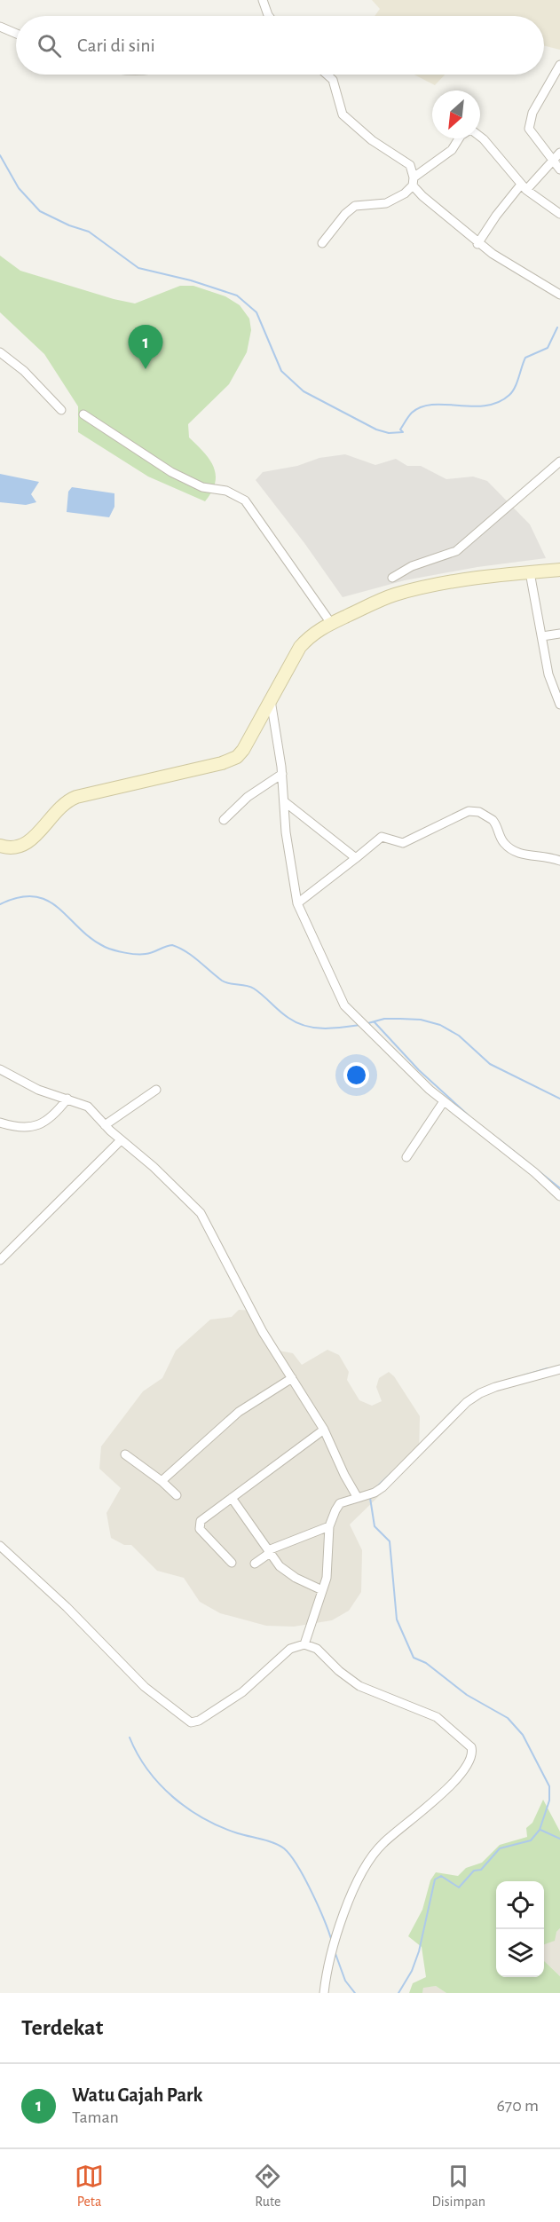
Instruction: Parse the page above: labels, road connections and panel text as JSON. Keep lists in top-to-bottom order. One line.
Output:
{"north":"bottom left","page":{"search":"Cari di sini","pins":"1","heading":"Terdekat","list":[{"mark":"1","name":"Watu Gajah Park","note":"Taman","value":"670 m"}],"nav":["Peta","Rute","Disimpan"]}}
